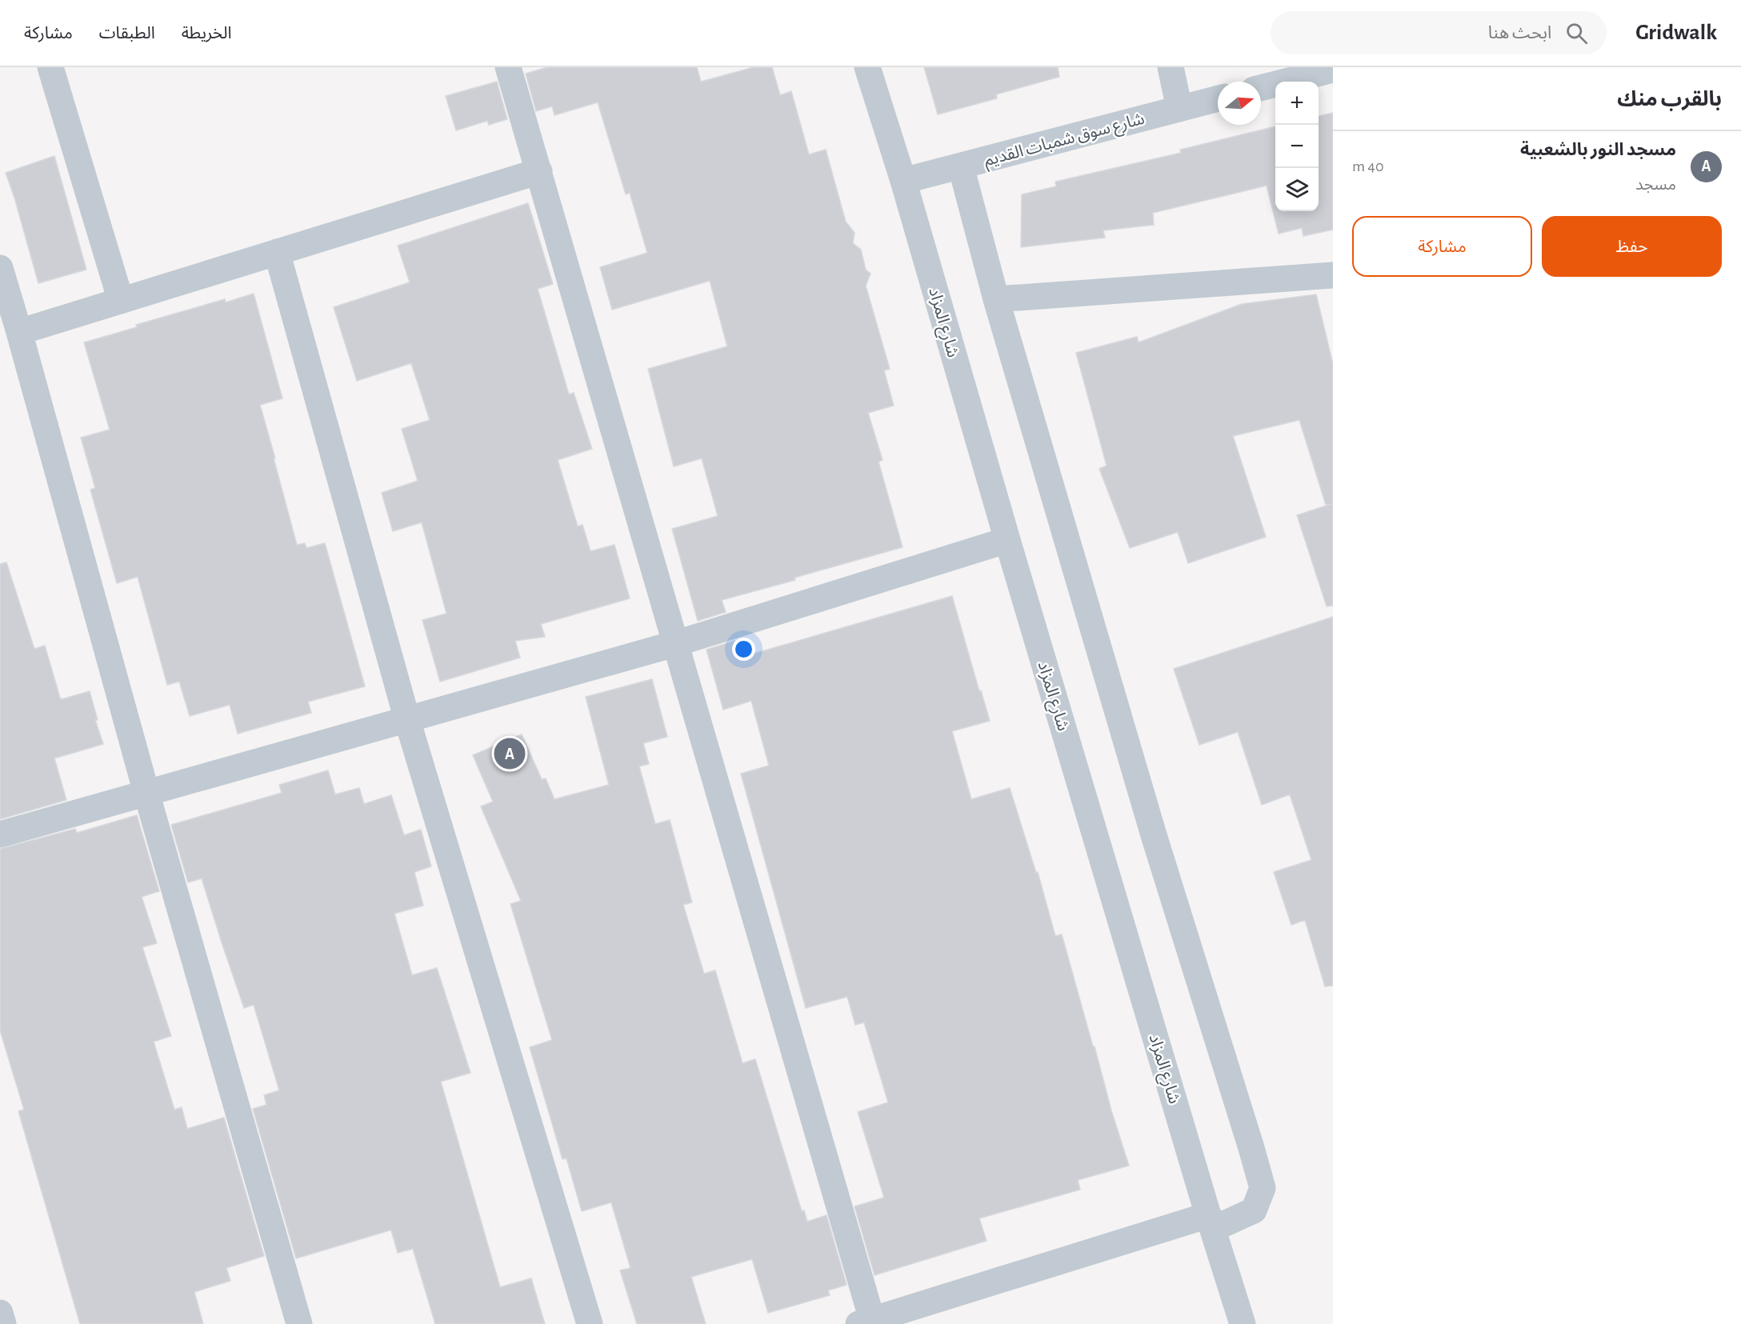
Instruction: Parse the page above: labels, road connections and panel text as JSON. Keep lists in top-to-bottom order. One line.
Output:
{"streets":{"street":["شارع سوق شمبات القديم","شارع المزاد"]},"crossings":[["شارع سوق شمبات القديم","شارع المزاد"]],"north":"right","page":{"header":"Gridwalk","search":"ابحث هنا","nav":["الخريطة","الطبقات","مشاركة"],"heading":"بالقرب منك","map_buttons":["+","−"],"list":[{"mark":"A","name":"مسجد النور بالشعبية","note":"مسجد","value":"40 m"}],"buttons":["حفظ","مشاركة"],"pins":"A"}}
